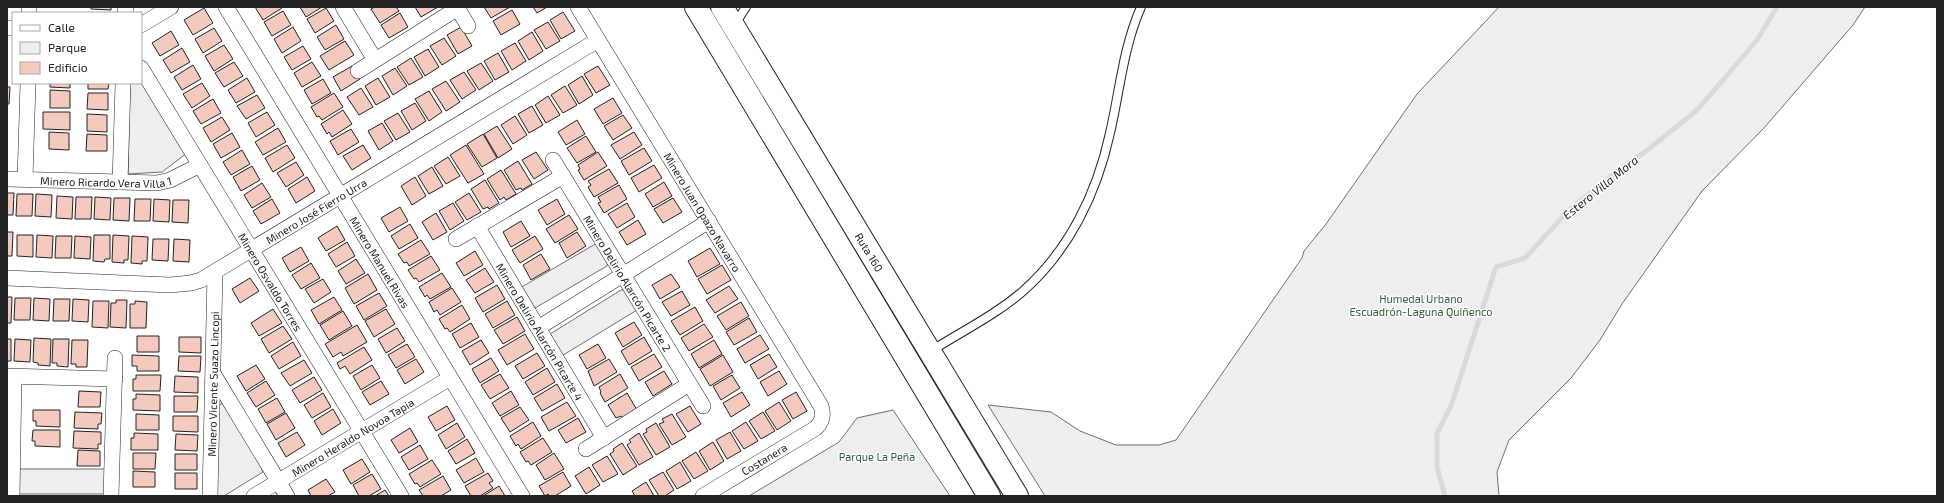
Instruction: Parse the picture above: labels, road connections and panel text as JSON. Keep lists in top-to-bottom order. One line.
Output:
{"streets":{"highway":["Ruta 160"],"street":["Minero Ricardo Vera Villa 1","Minero José Fierro Urra","Minero Juan Opazo Navarro","Minero Manuel Rivas","Minero Osvaldo Torres","Minero Delirio Alarcón Picarte 2","Minero Delirio Alarcón Picarte 4","Minero Vicente Suazo Lincopi","Minero Heraldo Novoa Tapia","Costanera"]},"crossings":[["Minero Ricardo Vera Villa 1","Minero Osvaldo Torres"],["Minero José Fierro Urra","Minero Juan Opazo Navarro"],["Minero José Fierro Urra","Minero Manuel Rivas"],["Minero José Fierro Urra","Minero Osvaldo Torres"],["Minero José Fierro Urra","Minero Vicente Suazo Lincopi"],["Minero Juan Opazo Navarro","Costanera"],["Minero Manuel Rivas","Minero Heraldo Novoa Tapia"],["Minero Osvaldo Torres","Minero Heraldo Novoa Tapia"]],"water":["Estero Villa Mora"],"parks":["Humedal Urbano Escuadrón-Laguna Quiñenco","Parque La Peña"],"legend":["Calle","Parque","Edificio"]}
